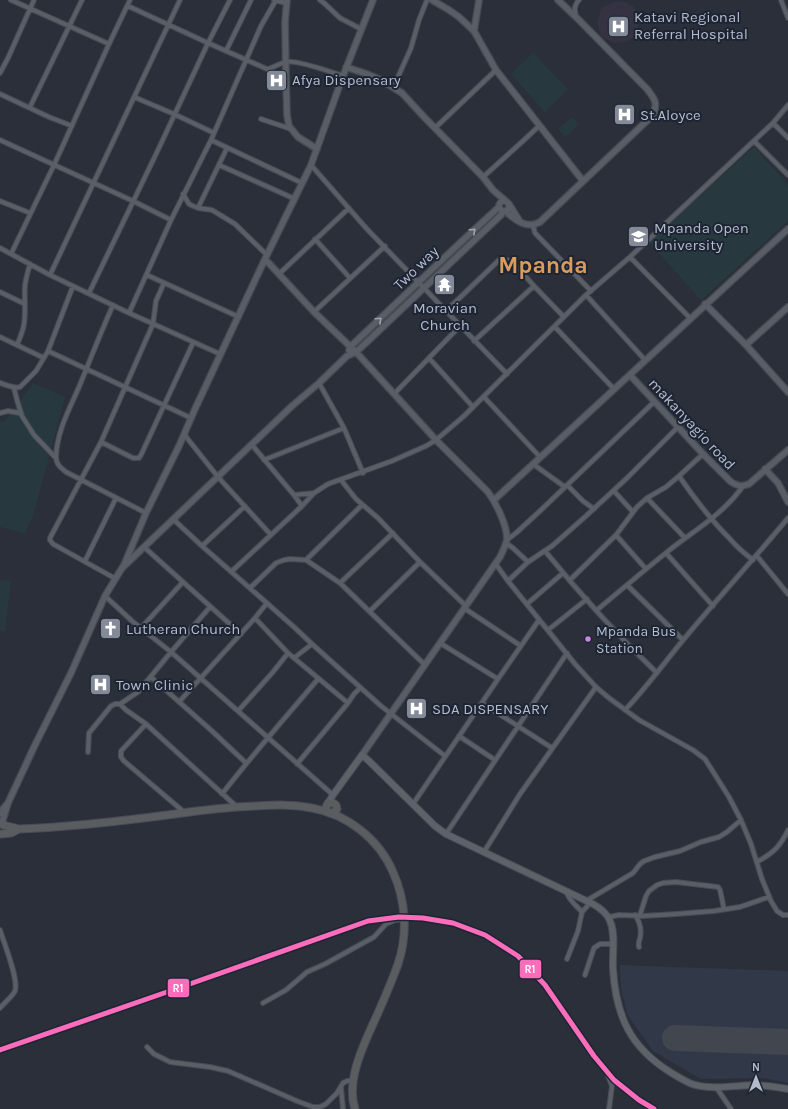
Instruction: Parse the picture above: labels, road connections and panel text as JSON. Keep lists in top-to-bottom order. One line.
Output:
{"streets":{"street":["Two way","makanyagio road"]},"districts":["Mpanda"],"places":{"hospital":["Katavi Regional Referral Hospital","Afya Dispensary","St.Aloyce","Town Clinic","SDA DISPENSARY"],"school or university":["Mpanda Open University"],"temple":["Moravian Church"],"church":["Lutheran Church"],"other":["Mpanda Bus Station"]},"lines":["transit line R1"],"north":"top"}
